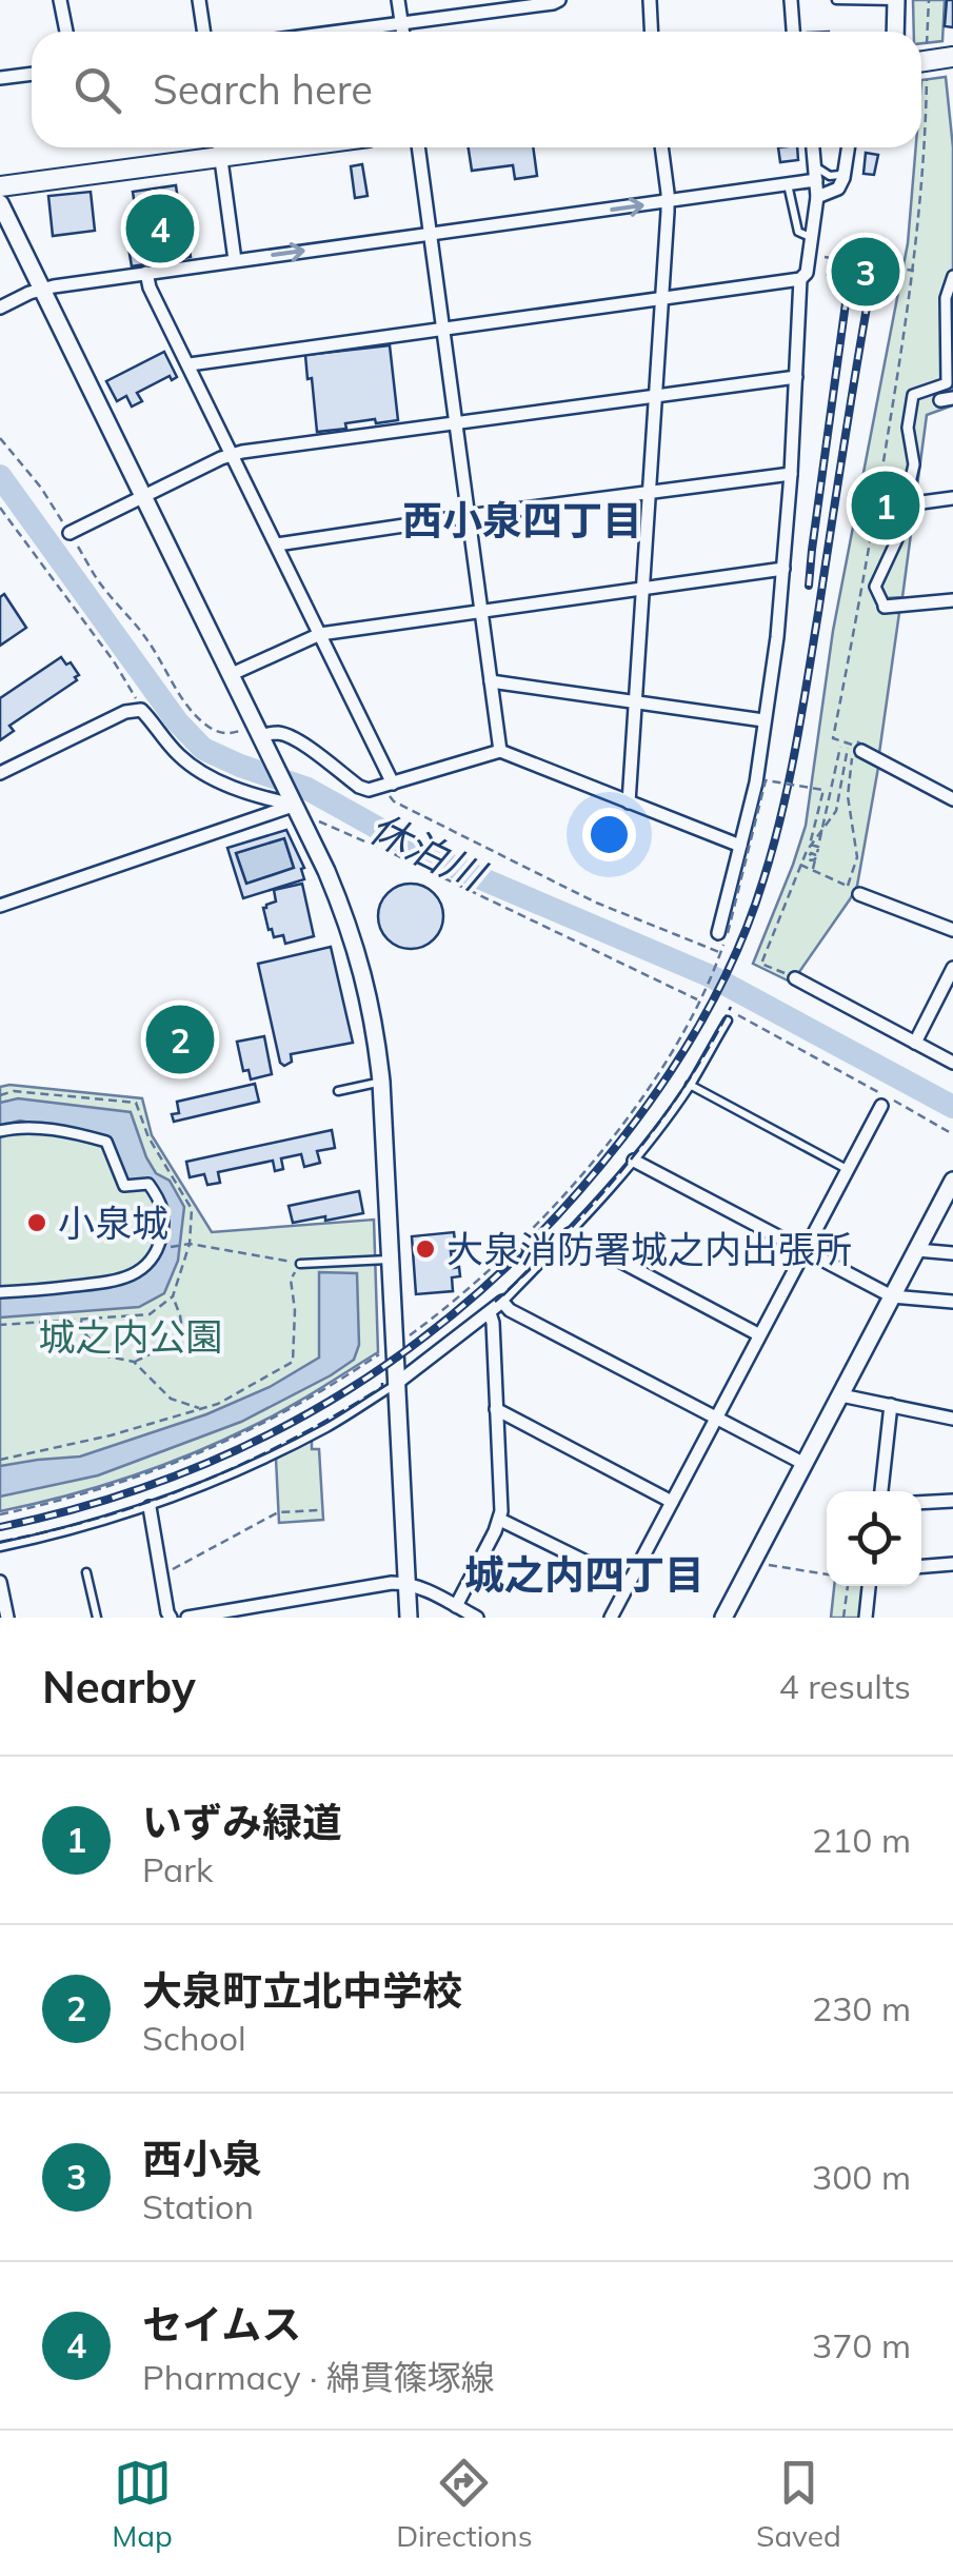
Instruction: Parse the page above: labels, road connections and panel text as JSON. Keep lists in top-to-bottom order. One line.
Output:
{"districts":["西小泉四丁目","城之内四丁目"],"water":["休泊川"],"parks":["城之内公園"],"places":["小泉城","大泉消防署城之内出張所"],"page":{"search":"Search here","pins":["4","3","1","2"],"heading":["Nearby","4 results"],"list":[{"mark":"1","name":"いずみ緑道","note":"Park","value":"210 m"},{"mark":"2","name":"大泉町立北中学校","note":"School","value":"230 m"},{"mark":"3","name":"西小泉","note":"Station","value":"300 m"},{"mark":"4","name":"セイムス","note":"Pharmacy · 綿貫篠塚線","value":"370 m"}],"nav":["Map","Directions","Saved"]}}
